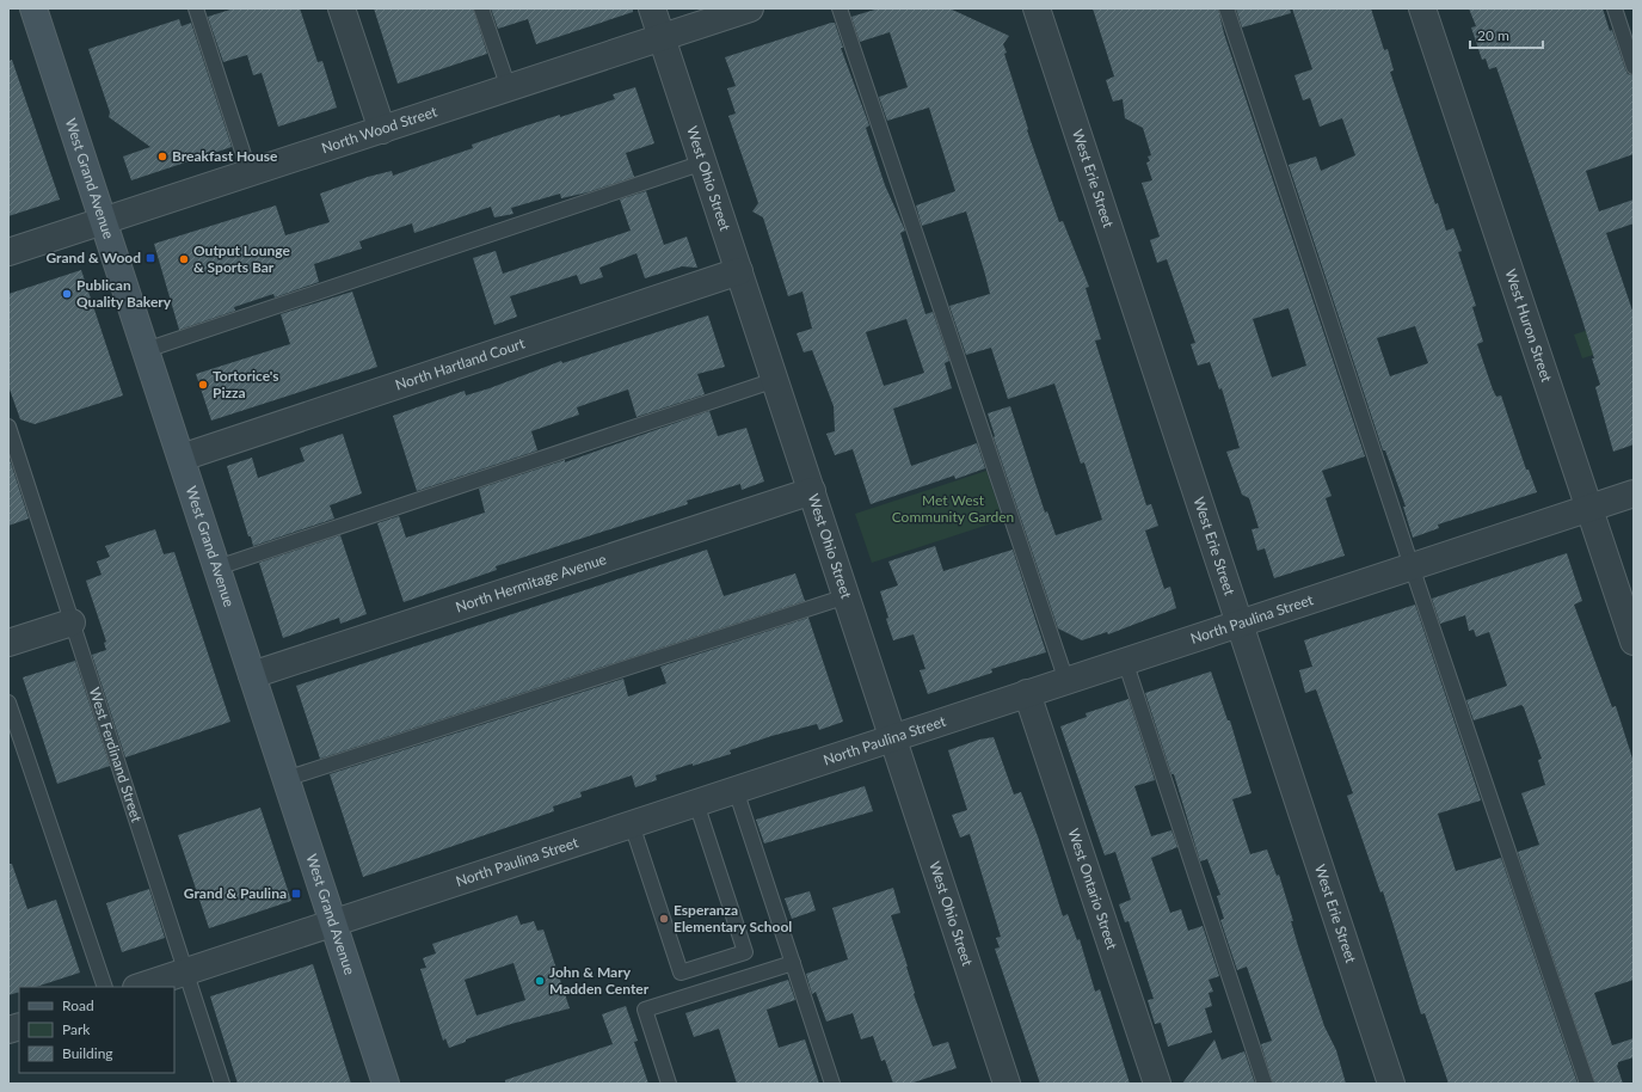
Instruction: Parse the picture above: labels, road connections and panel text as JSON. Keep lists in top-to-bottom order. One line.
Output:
{"streets":{"main road":["West Grand Avenue"],"street":["North Wood Street","West Ohio Street","West Erie Street","West Huron Street","North Hartland Court","North Hermitage Avenue","North Paulina Street","West Ontario Street"],"lane":["West Ferdinand Street"]},"crossings":[["North Wood Street","West Grand Avenue"],["North Wood Street","West Ohio Street"],["West Grand Avenue","North Hartland Court"],["West Grand Avenue","North Hermitage Avenue"],["West Grand Avenue","North Paulina Street"],["West Ohio Street","North Hartland Court"],["West Ohio Street","North Hermitage Avenue"],["West Ohio Street","North Paulina Street"],["West Erie Street","North Paulina Street"],["West Huron Street","North Paulina Street"],["North Paulina Street","West Ferdinand Street"],["North Paulina Street","West Ontario Street"]],"parks":["Met West Community Garden"],"places":{"other":["Breakfast House","Output Lounge & Sports Bar","Publican Quality Bakery","Tortorice's Pizza","Esperanza Elementary School","John & Mary Madden Center"],"transit":["Grand & Wood","Grand & Paulina"]},"legend":["Road","Park","Building"],"scale_bar":"20 m"}
